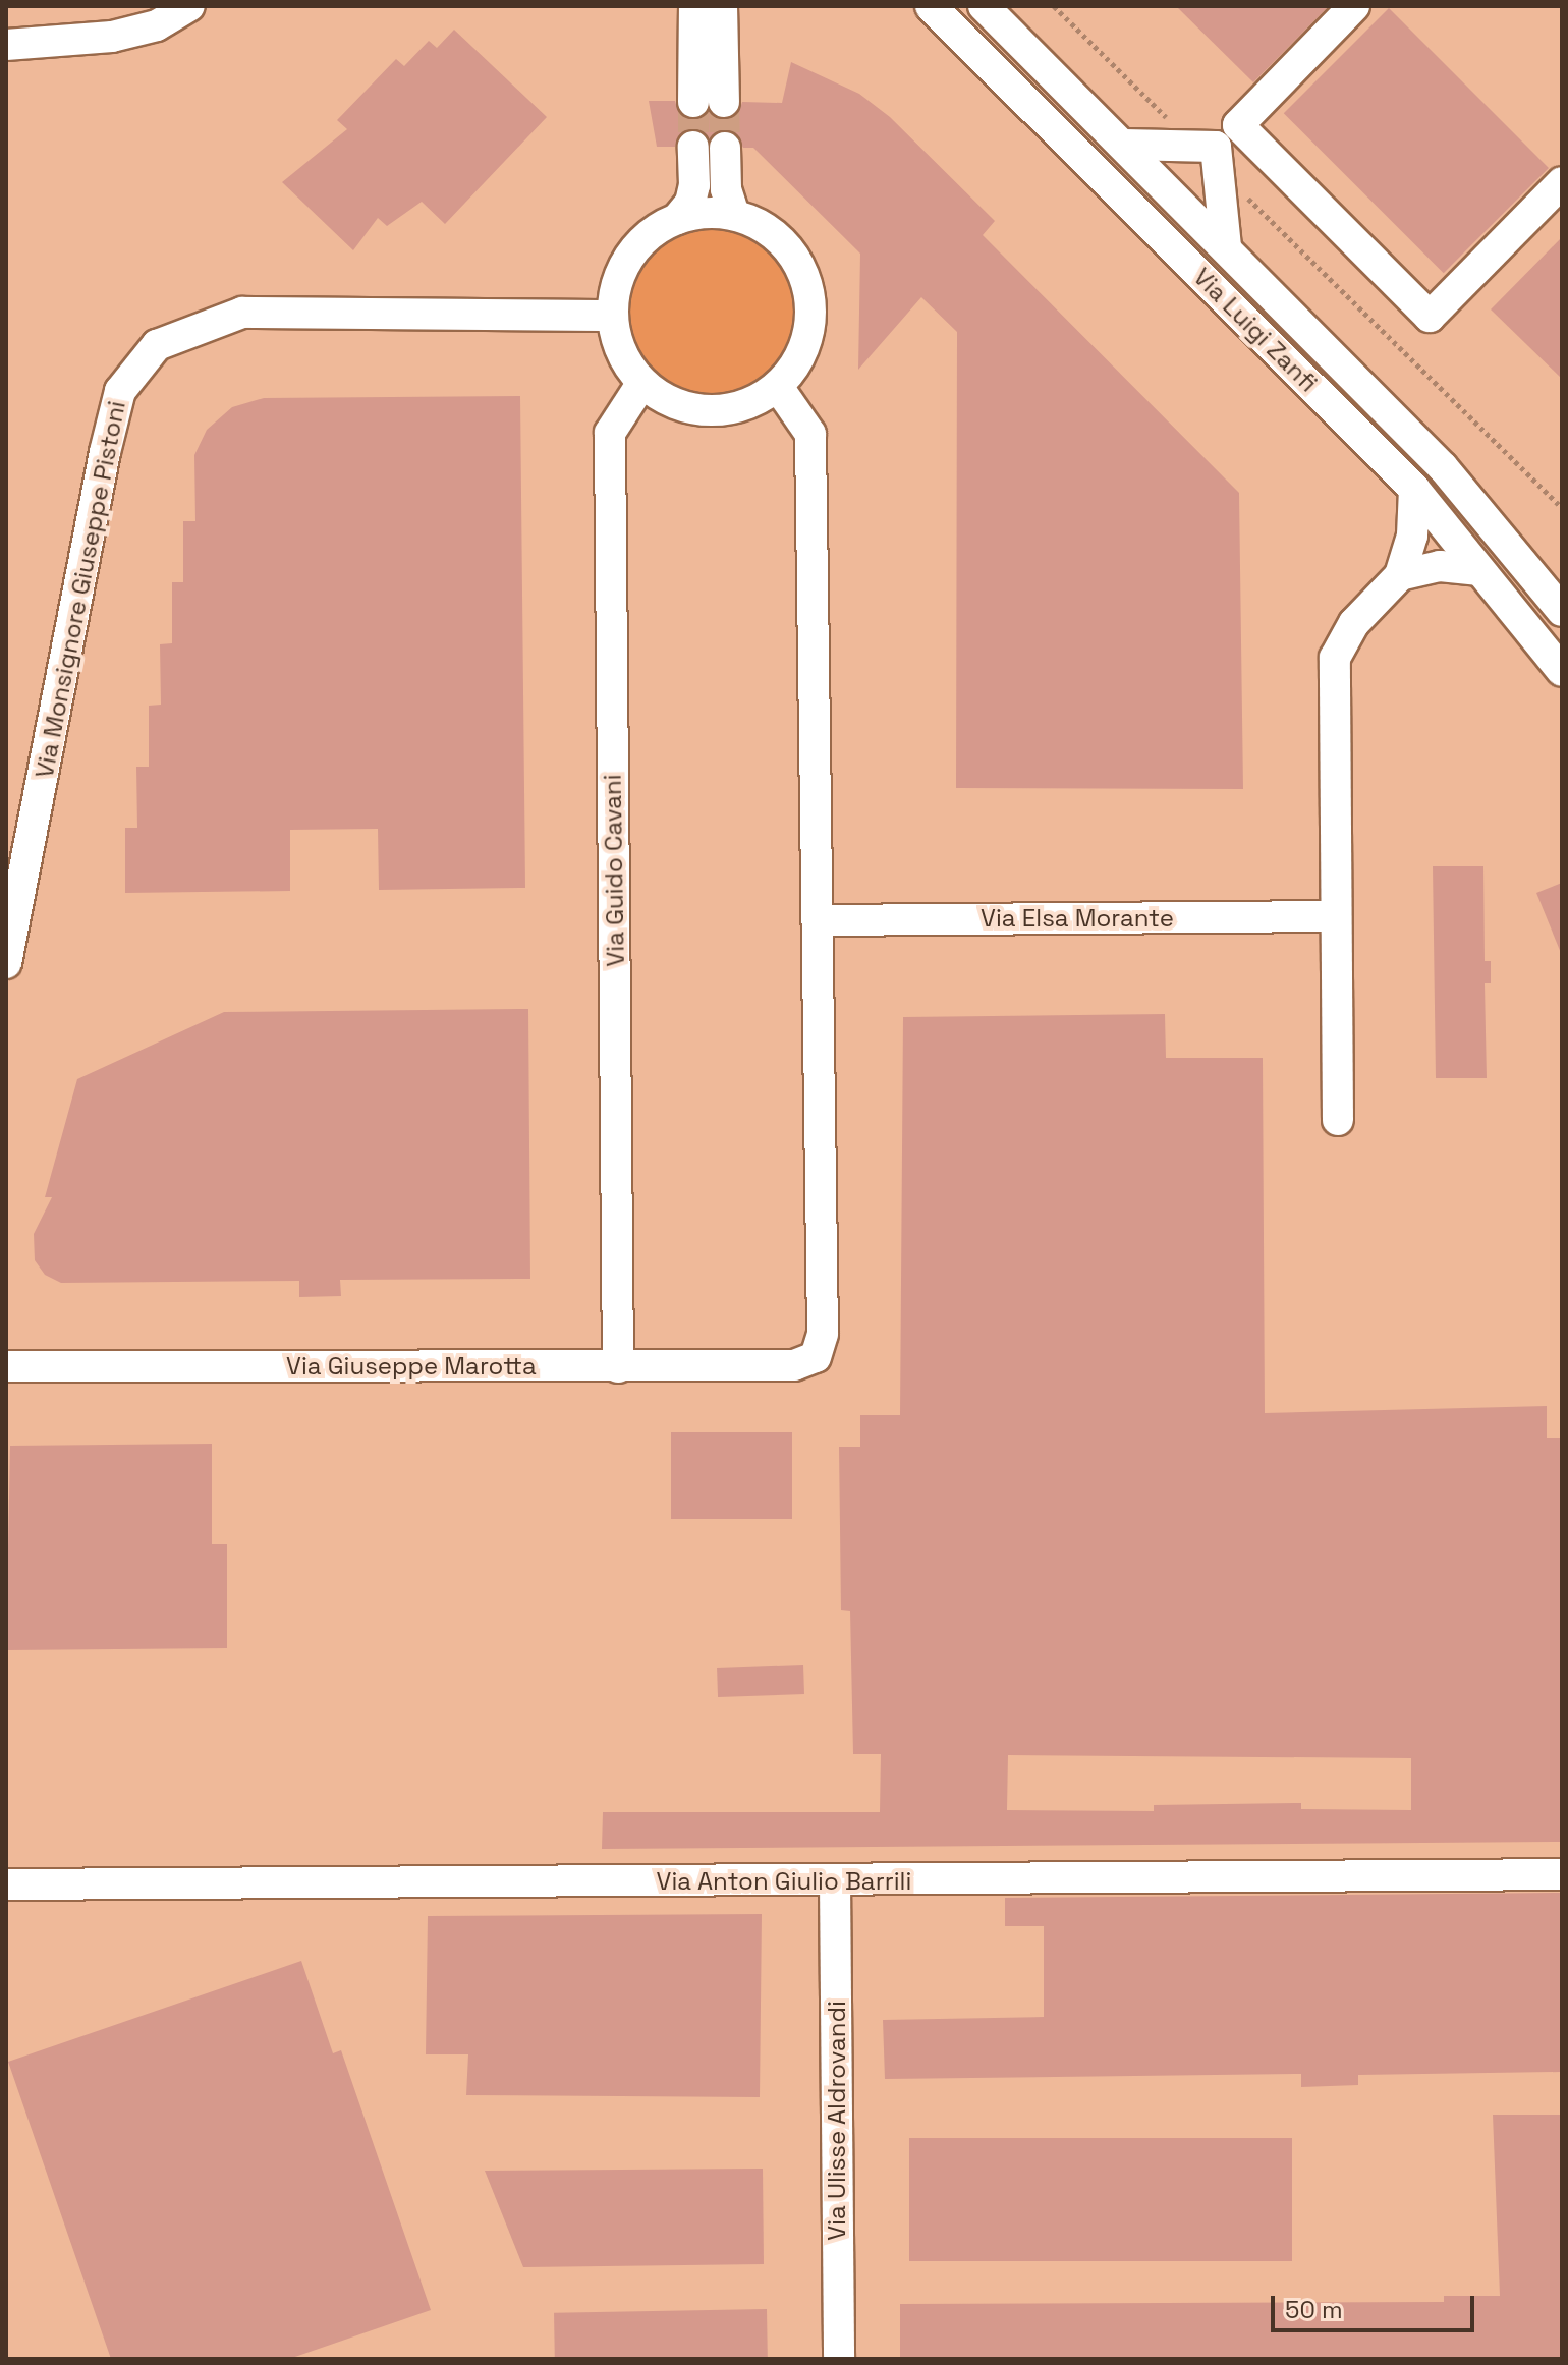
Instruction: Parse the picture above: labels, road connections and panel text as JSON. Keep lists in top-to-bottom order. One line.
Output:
{"streets":{"street":["Via Luigi Zanfi","Via Monsignore Giuseppe Pistoni","Via Guido Cavani","Via Elsa Morante","Via Giuseppe Marotta","Via Anton Giulio Barrili","Via Ulisse Aldrovandi"]},"crossings":[["Via Monsignore Giuseppe Pistoni","Via Guido Cavani"],["Via Guido Cavani","Via Giuseppe Marotta"],["Via Elsa Morante","Via Giuseppe Marotta"],["Via Anton Giulio Barrili","Via Ulisse Aldrovandi"]],"scale_bar":"50 m"}
